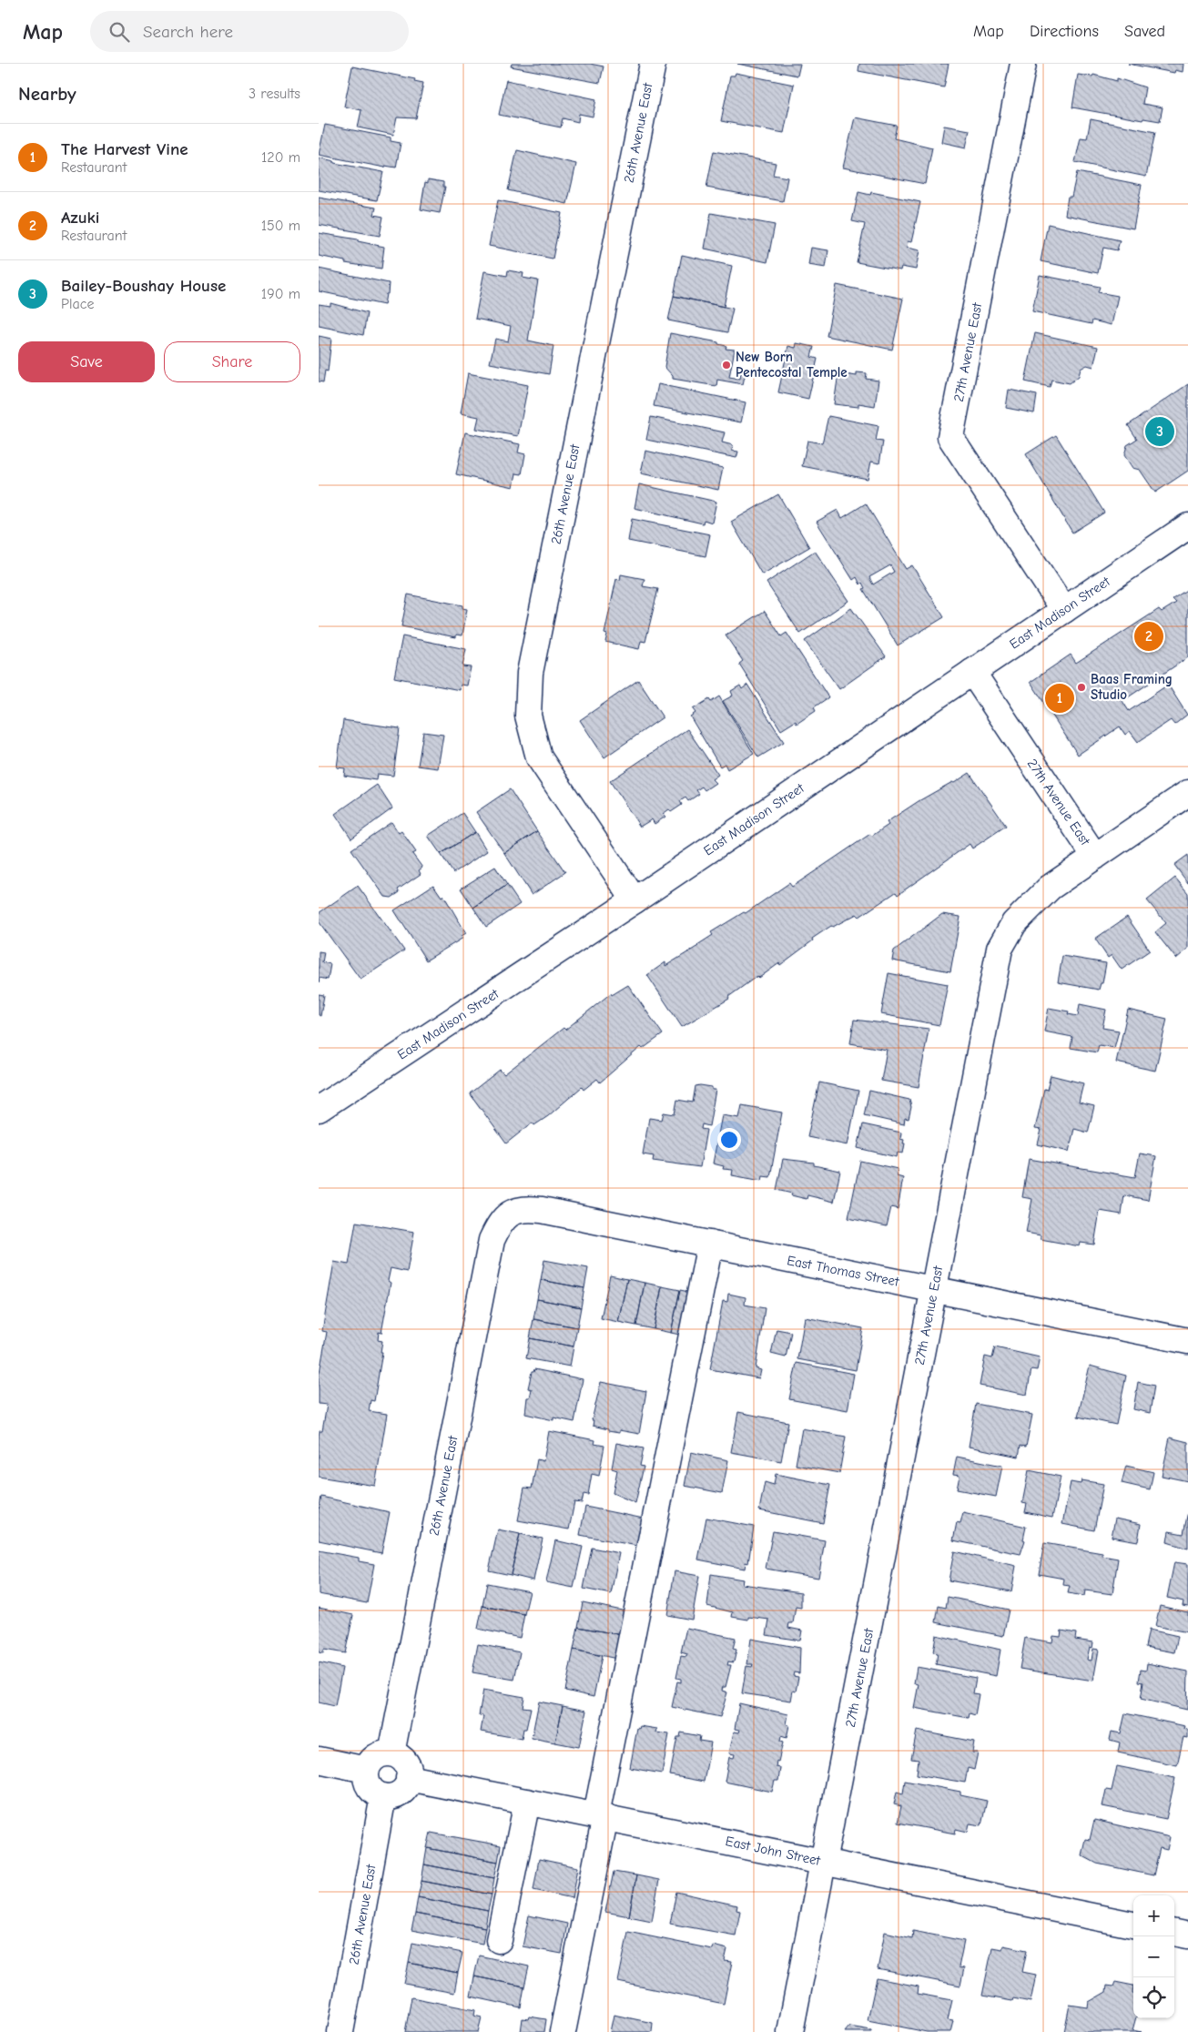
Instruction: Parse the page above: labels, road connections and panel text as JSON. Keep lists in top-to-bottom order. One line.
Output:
{"streets":{"street":["26th Avenue East","27th Avenue East","East Madison Street","East Thomas Street","East John Street"]},"crossings":[["26th Avenue East","East Madison Street"],["26th Avenue East","East Thomas Street"],["26th Avenue East","East John Street"],["27th Avenue East","East Madison Street"],["27th Avenue East","East Thomas Street"],["27th Avenue East","East John Street"]],"places":["New Born Pentecostal Temple","Baas Framing Studio"],"page":{"header":"Map","search":"Search here","nav":["Map","Directions","Saved"],"heading":["Nearby","3 results"],"list":[{"mark":"1","name":"The Harvest Vine","note":"Restaurant","value":"120 m"},{"mark":"2","name":"Azuki","note":"Restaurant","value":"150 m"},{"mark":"3","name":"Bailey-Boushay House","note":"Place","value":"190 m"}],"buttons":["Save","Share"],"pins":["3","2","1"],"map_buttons":["+","−"]}}
